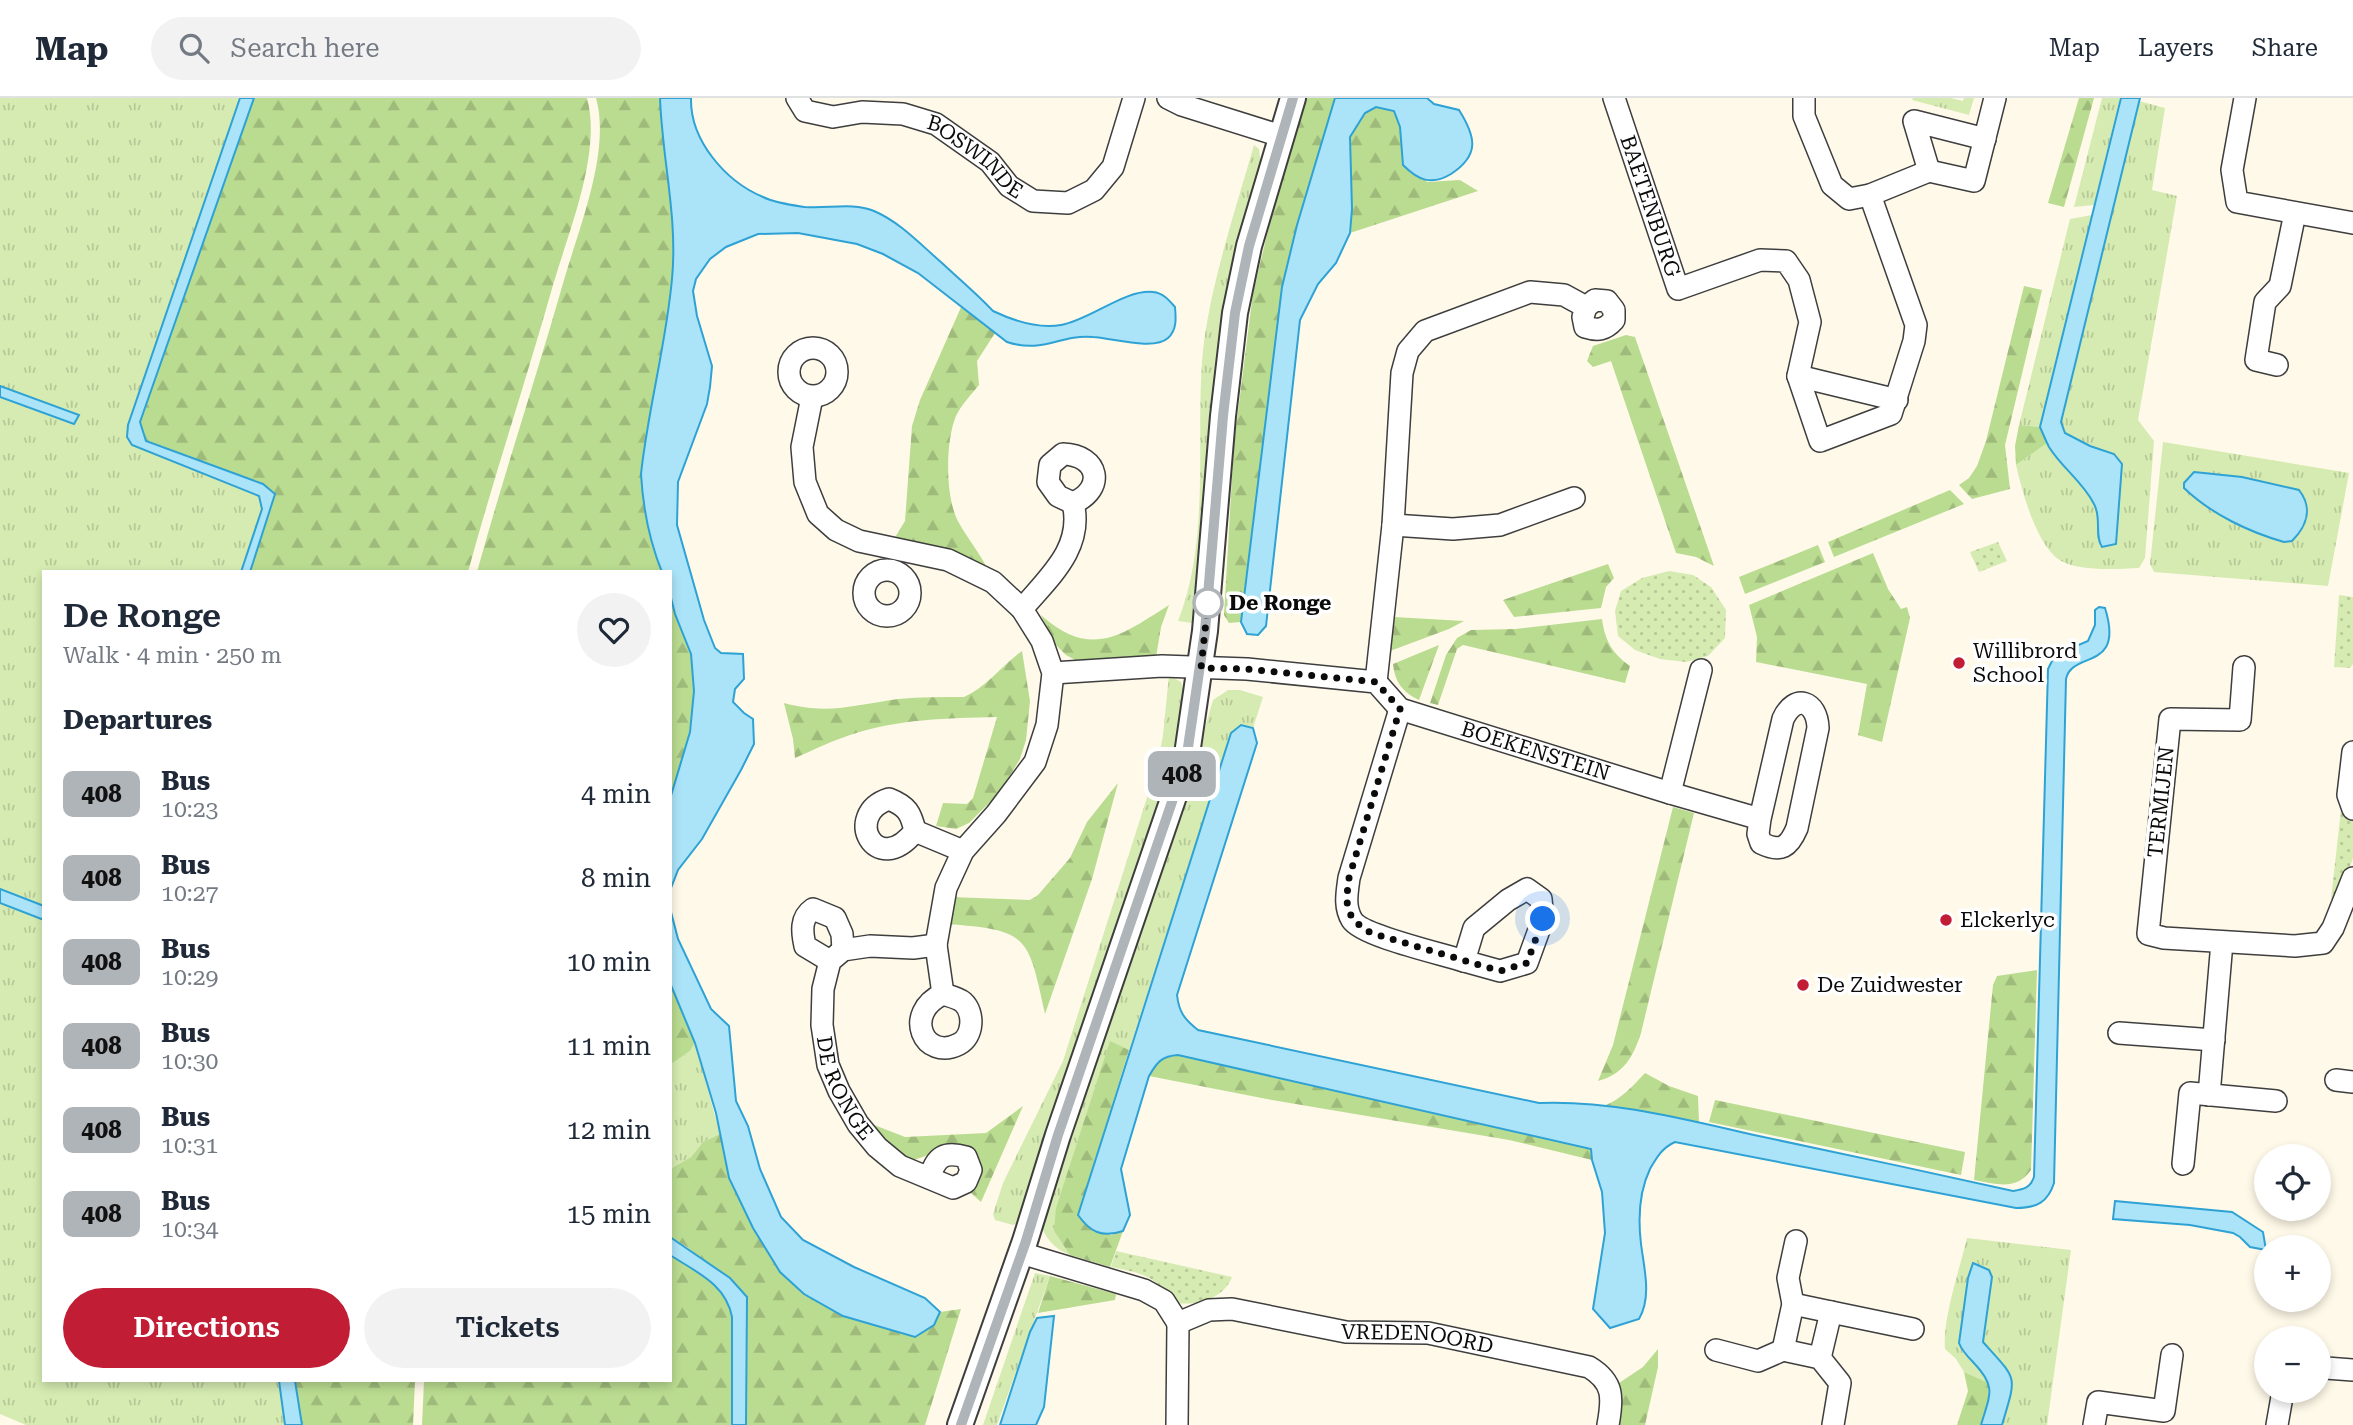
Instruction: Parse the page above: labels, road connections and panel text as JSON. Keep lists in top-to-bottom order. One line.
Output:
{"streets":{"street":["BOSWINDE","BAETENBURG","BOEKENSTEIN","TERMIJEN","DE RONGE","VREDENOORD"]},"places":["De Ronge","Willibrord School","Elckerlyc","De Zuidwester"],"lines":["bus line 408"],"page":{"header":"Map","search":"Search here","nav":["Map","Layers","Share"],"on_map":"408","heading":[["De Ronge","Walk · 4 min · 250 m"],"Departures"],"list":[{"mark":"408","name":"Bus","note":"10:23","value":"4 min"},{"mark":"408","name":"Bus","note":"10:27","value":"8 min"},{"mark":"408","name":"Bus","note":"10:29","value":"10 min"},{"mark":"408","name":"Bus","note":"10:30","value":"11 min"},{"mark":"408","name":"Bus","note":"10:31","value":"12 min"},{"mark":"408","name":"Bus","note":"10:34","value":"15 min"}],"map_buttons":["+","−"],"buttons":["Directions","Tickets"]}}
